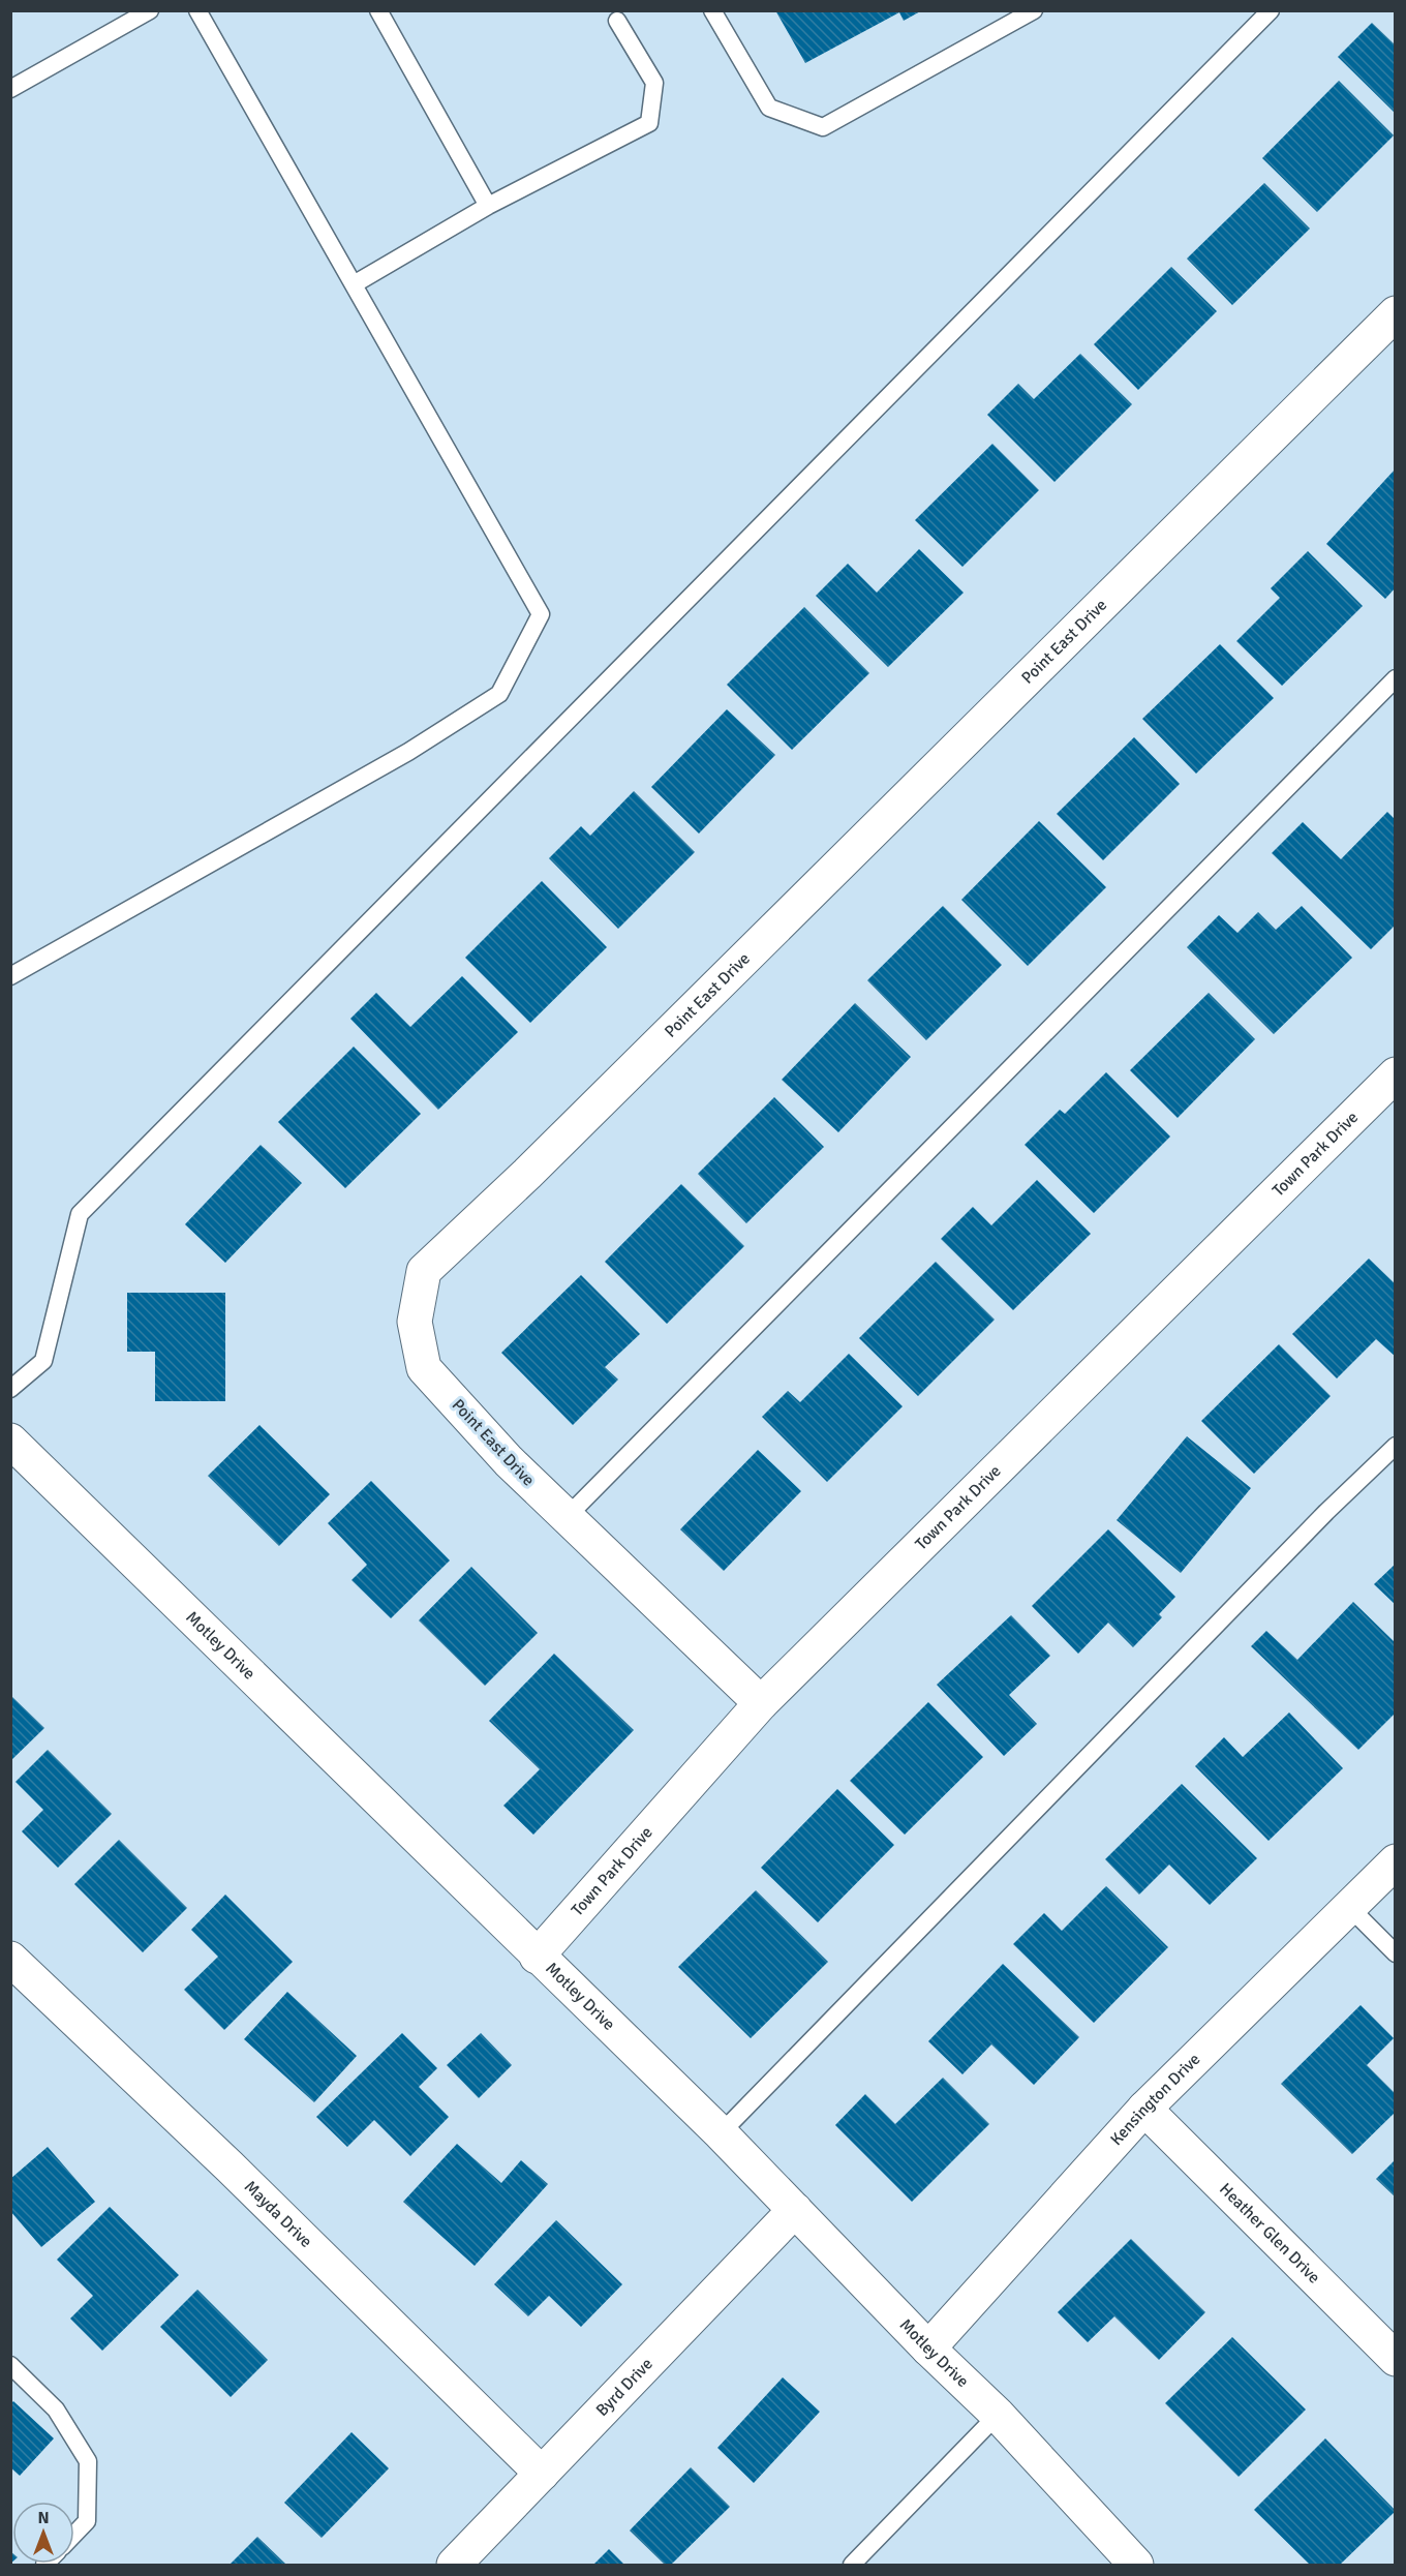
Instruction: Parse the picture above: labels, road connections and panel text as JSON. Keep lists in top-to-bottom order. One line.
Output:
{"streets":{"street":["Point East Drive","Town Park Drive","Motley Drive","Kensington Drive","Mayda Drive","Heather Glen Drive","Byrd Drive"]},"crossings":[["Point East Drive","Town Park Drive"],["Town Park Drive","Motley Drive"],["Motley Drive","Kensington Drive"],["Motley Drive","Byrd Drive"],["Kensington Drive","Heather Glen Drive"],["Mayda Drive","Byrd Drive"]],"north":"top"}
